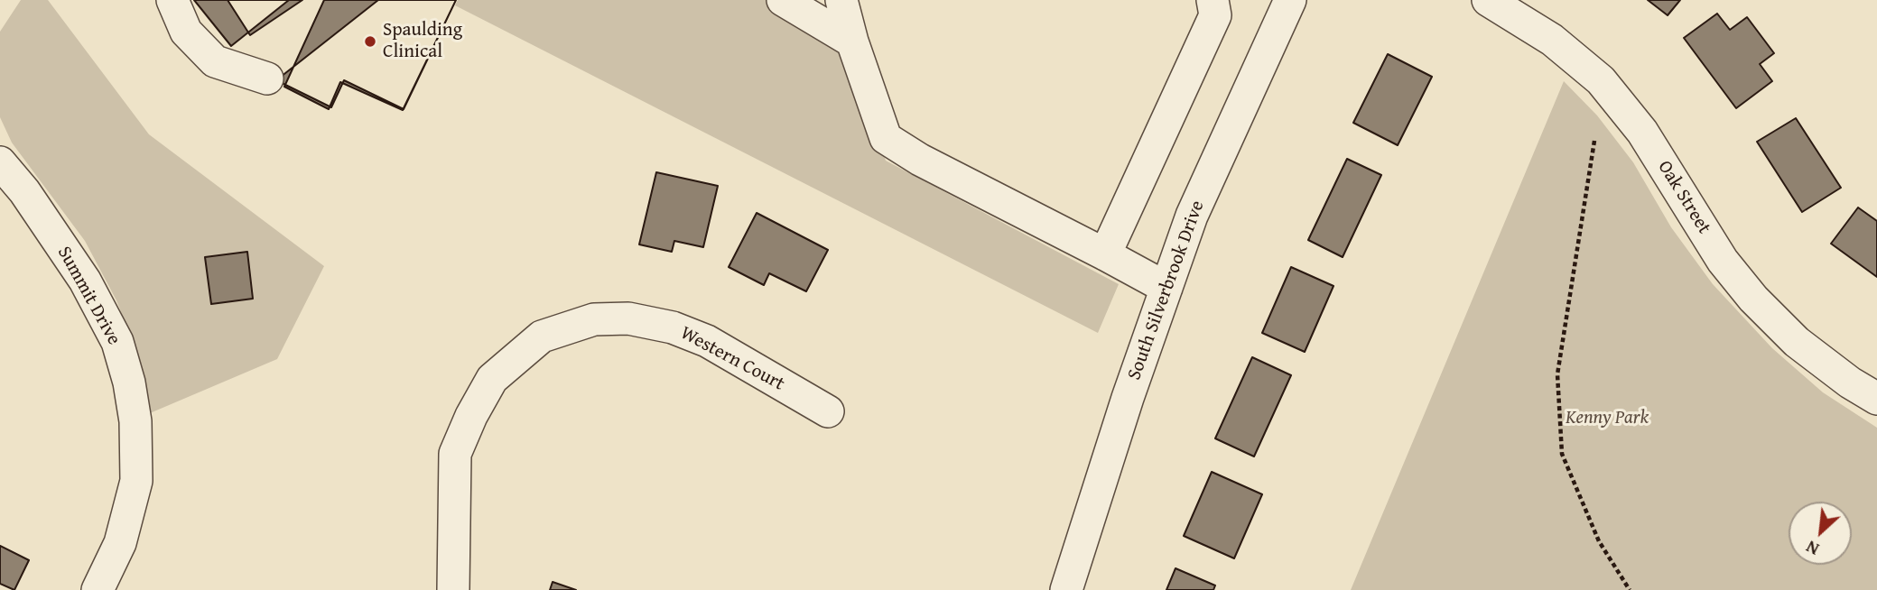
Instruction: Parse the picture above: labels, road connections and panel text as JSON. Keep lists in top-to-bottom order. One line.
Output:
{"streets":{"street":["Oak Street","South Silverbrook Drive","Summit Drive","Western Court"]},"parks":["Kenny Park"],"places":["Spaulding Clinical"],"north":"bottom left"}
